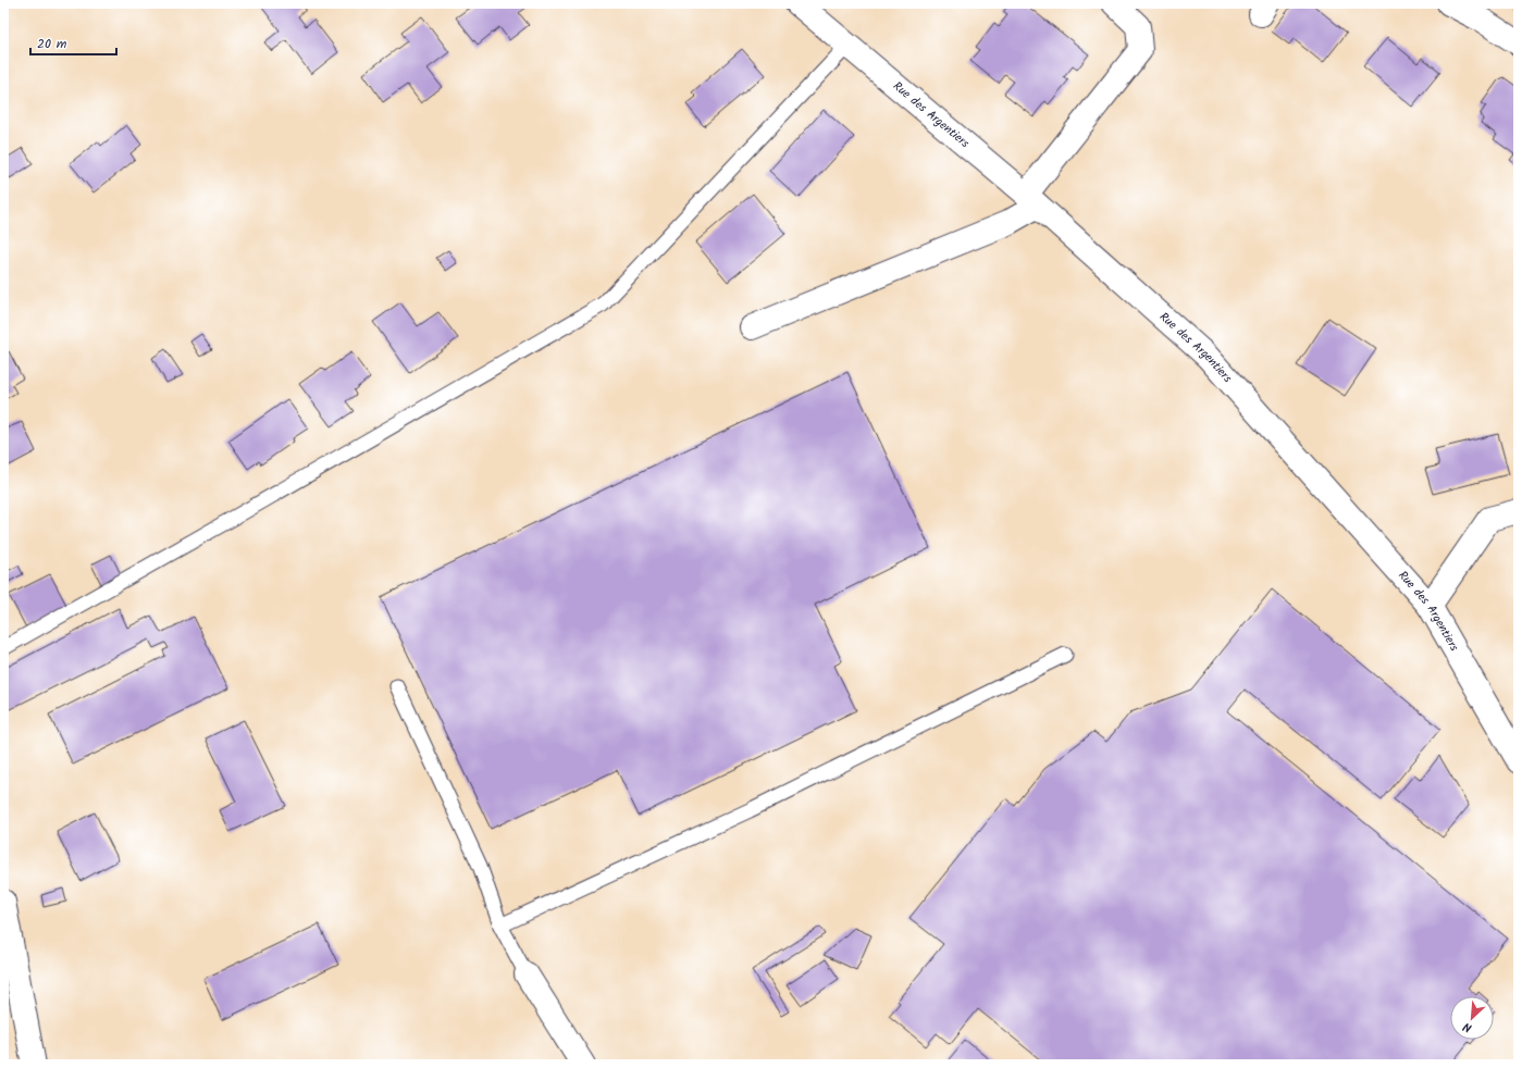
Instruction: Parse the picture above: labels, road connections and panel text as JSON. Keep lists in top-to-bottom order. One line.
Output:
{"streets":{"street":["Rue des Argentiers"]},"scale_bar":"20 m","north":"bottom left"}
